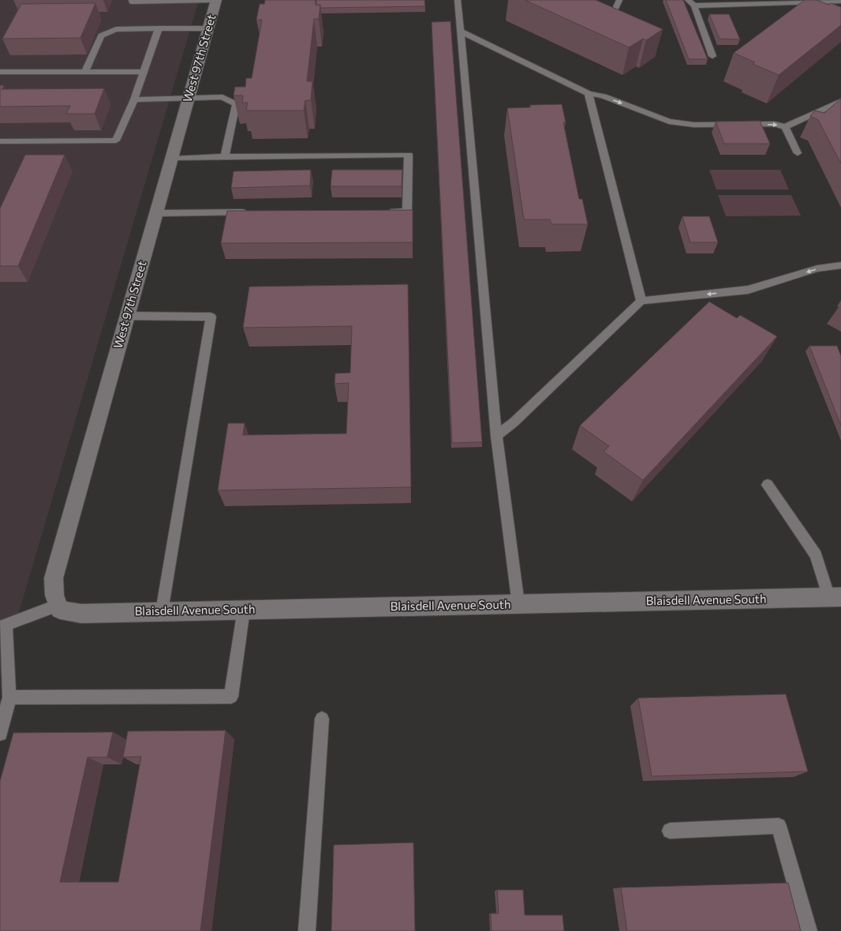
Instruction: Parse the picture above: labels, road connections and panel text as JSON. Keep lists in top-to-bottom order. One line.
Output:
{"streets":{"street":["West 97th Street","Blaisdell Avenue South"]},"crossings":[["West 97th Street","Blaisdell Avenue South"]]}
